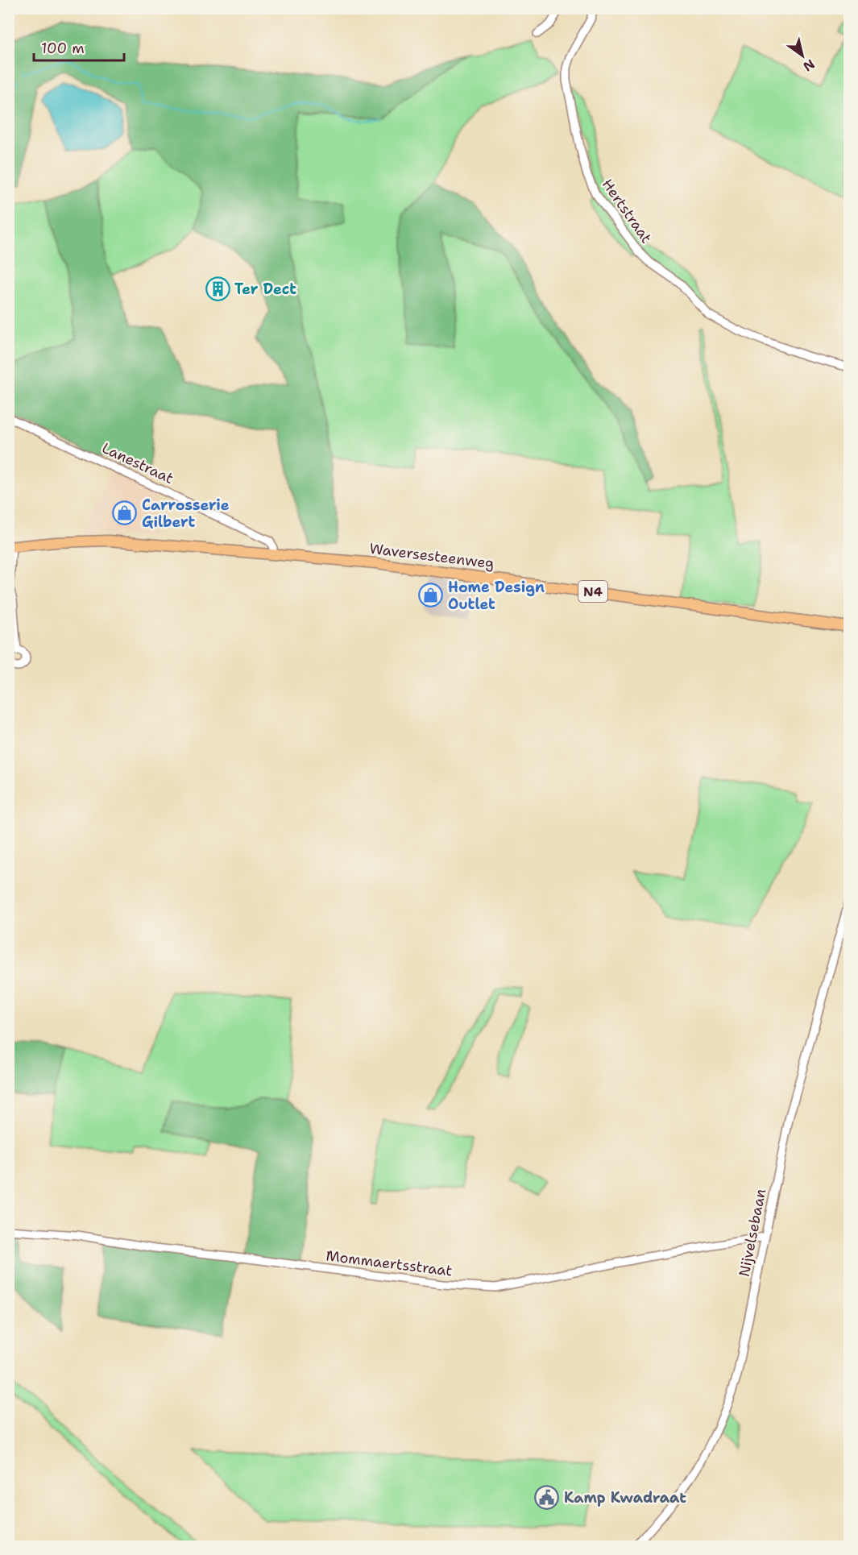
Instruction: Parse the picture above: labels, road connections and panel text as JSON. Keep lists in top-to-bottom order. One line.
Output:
{"streets":{"main road":["Waversesteenweg","N4"],"street":["Hertstraat","Lanestraat","Nijvelsebaan","Mommaertsstraat"]},"crossings":[["Lanestraat","Waversesteenweg"],["Nijvelsebaan","Mommaertsstraat"]],"places":{"building":["Ter Dect"],"shop":["Carrosserie Gilbert","Home Design Outlet"],"public building":["Kamp Kwadraat"]},"scale_bar":"100 m","north":"bottom right"}
